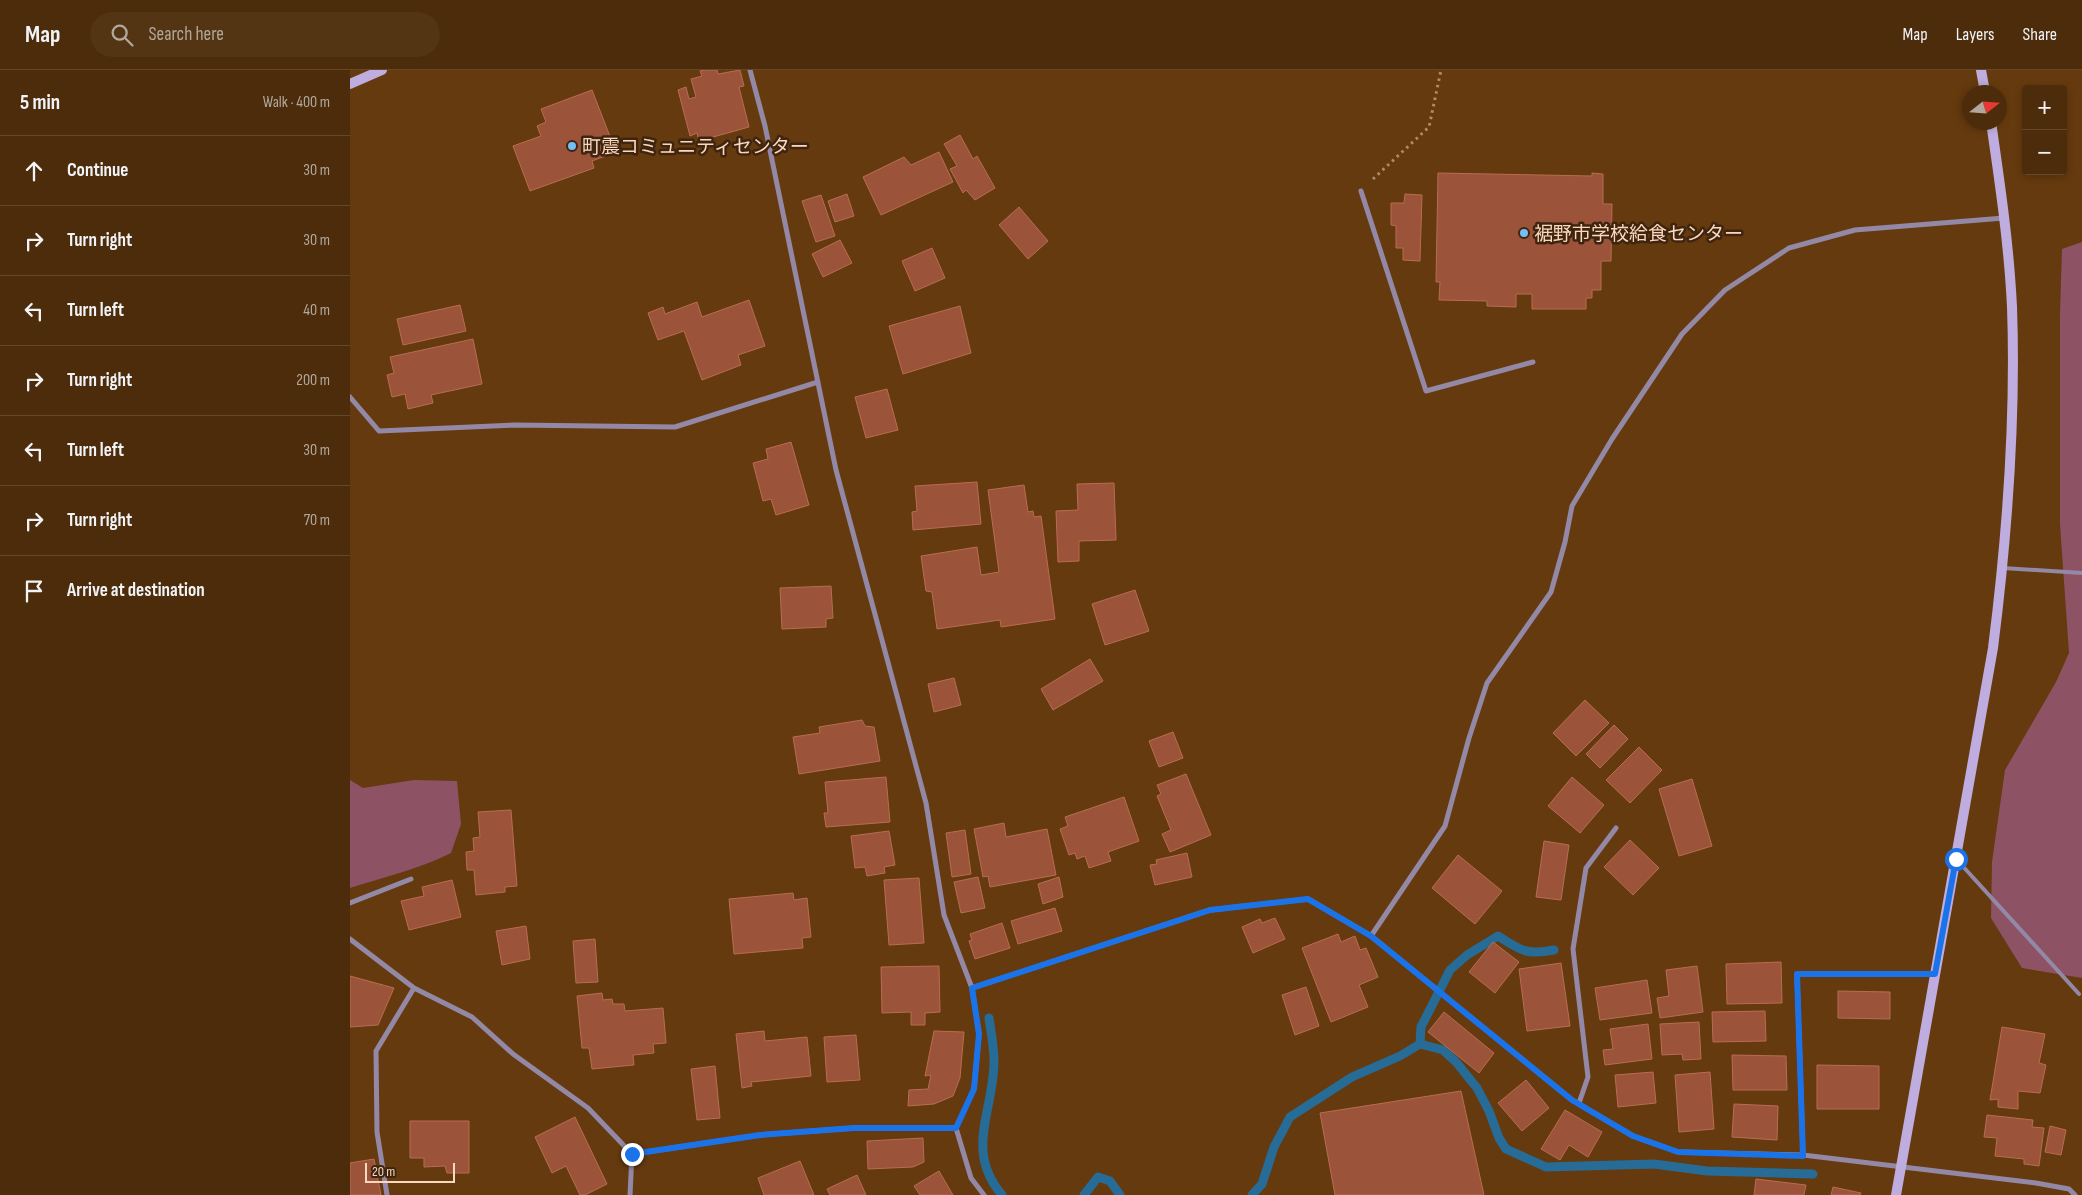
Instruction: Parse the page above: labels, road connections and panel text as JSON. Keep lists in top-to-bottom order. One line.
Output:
{"places":["町震コミュニティセンター","裾野市学校給食センター"],"scale_bar":"20 m","north":"right","page":{"header":"Map","search":"Search here","nav":["Map","Layers","Share"],"heading":["5 min","Walk · 400 m"],"map_buttons":["+","−"],"list":[["Continue","30 m"],["Turn right","30 m"],["Turn left","40 m"],["Turn right","200 m"],["Turn left","30 m"],["Turn right","70 m"],"Arrive at destination"],"scale":"20 m"}}
